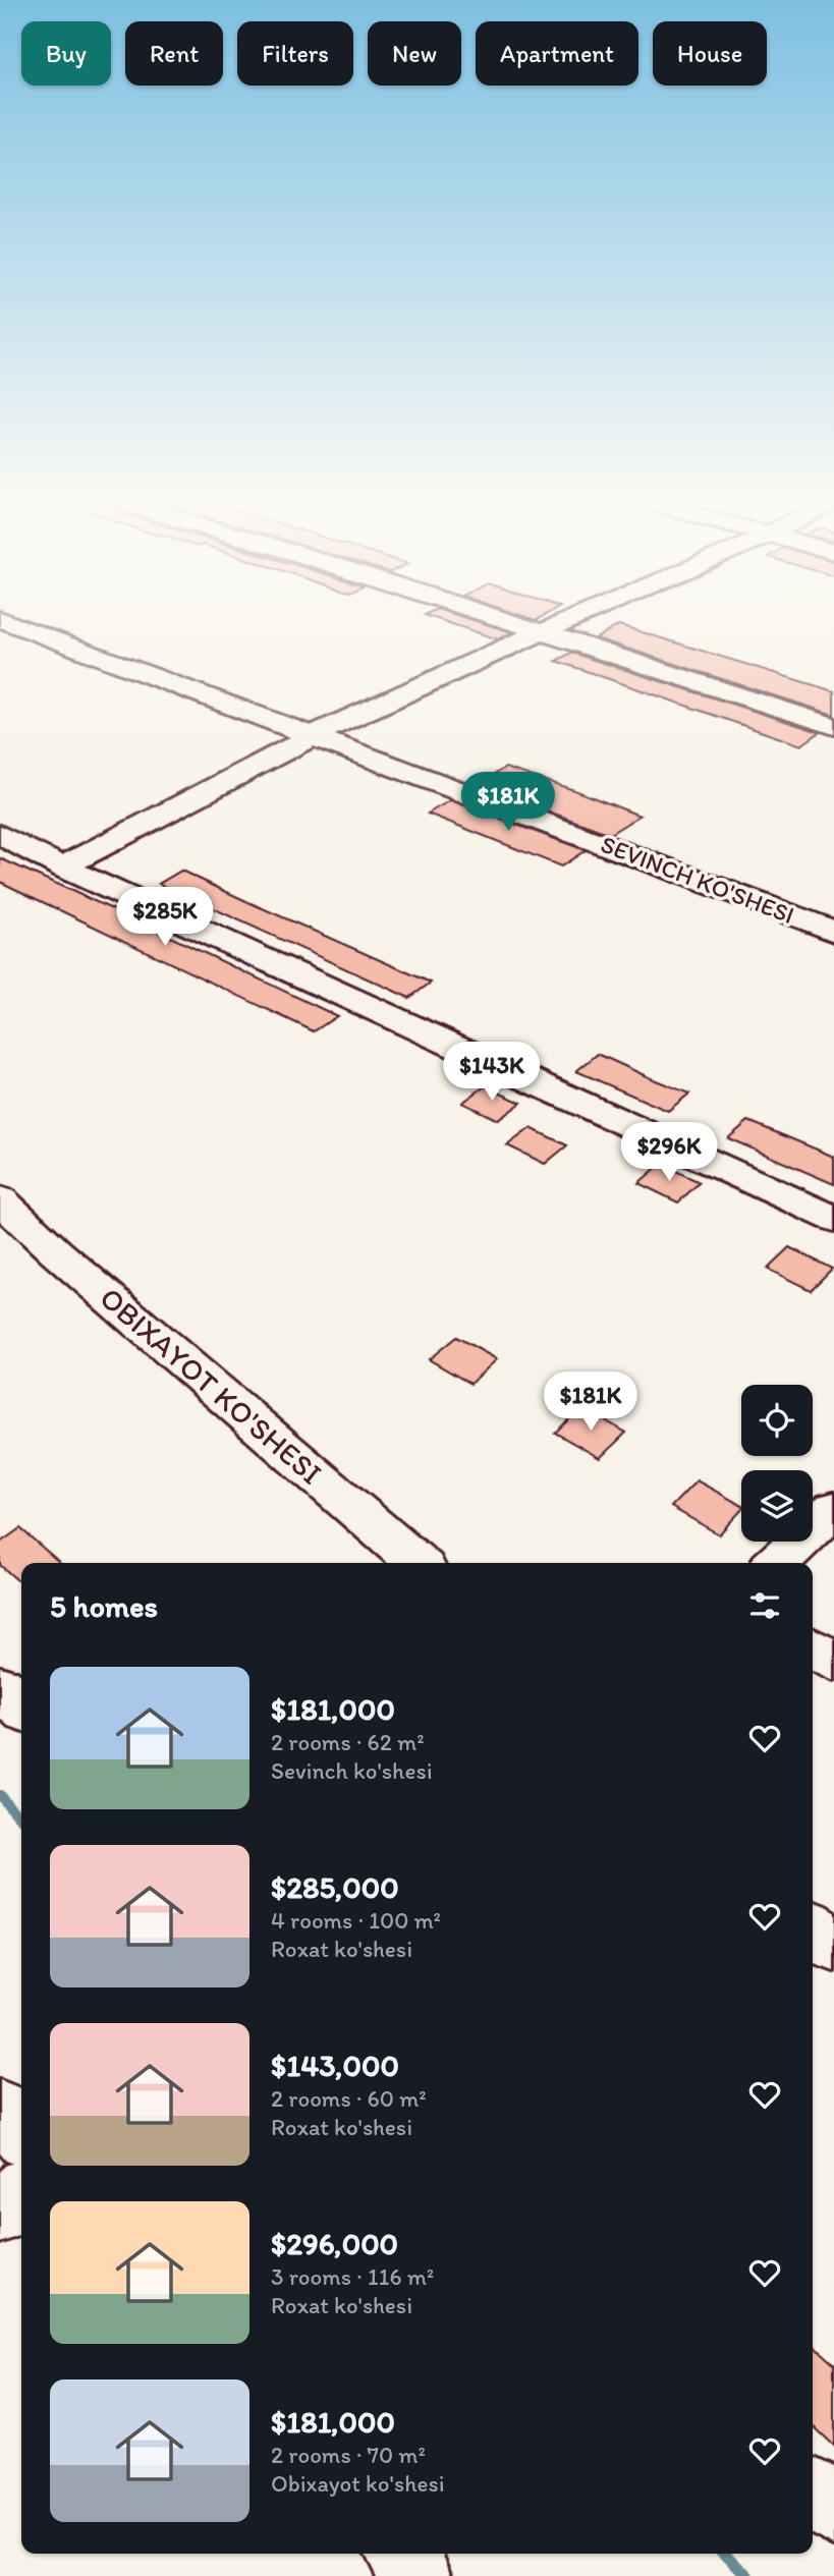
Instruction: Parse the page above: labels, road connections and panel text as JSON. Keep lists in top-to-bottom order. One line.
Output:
{"streets":{"main road":["SEVINCH KO'SHESI","OBIXAYOT KO'SHESI"]},"page":{"chip":["Buy","Rent","Filters","New","Apartment","House"],"price":["$181K","$285K","$143K","$296K","$181K"],"heading":"5 homes","list":[{"name":"$181,000","note":"2 rooms · 62 m² · Sevinch ko'shesi"},{"name":"$285,000","note":"4 rooms · 100 m² · Roxat ko'shesi"},{"name":"$143,000","note":"2 rooms · 60 m² · Roxat ko'shesi"},{"name":"$296,000","note":"3 rooms · 116 m² · Roxat ko'shesi"},{"name":"$181,000","note":"2 rooms · 70 m² · Obixayot ko'shesi"}]}}
